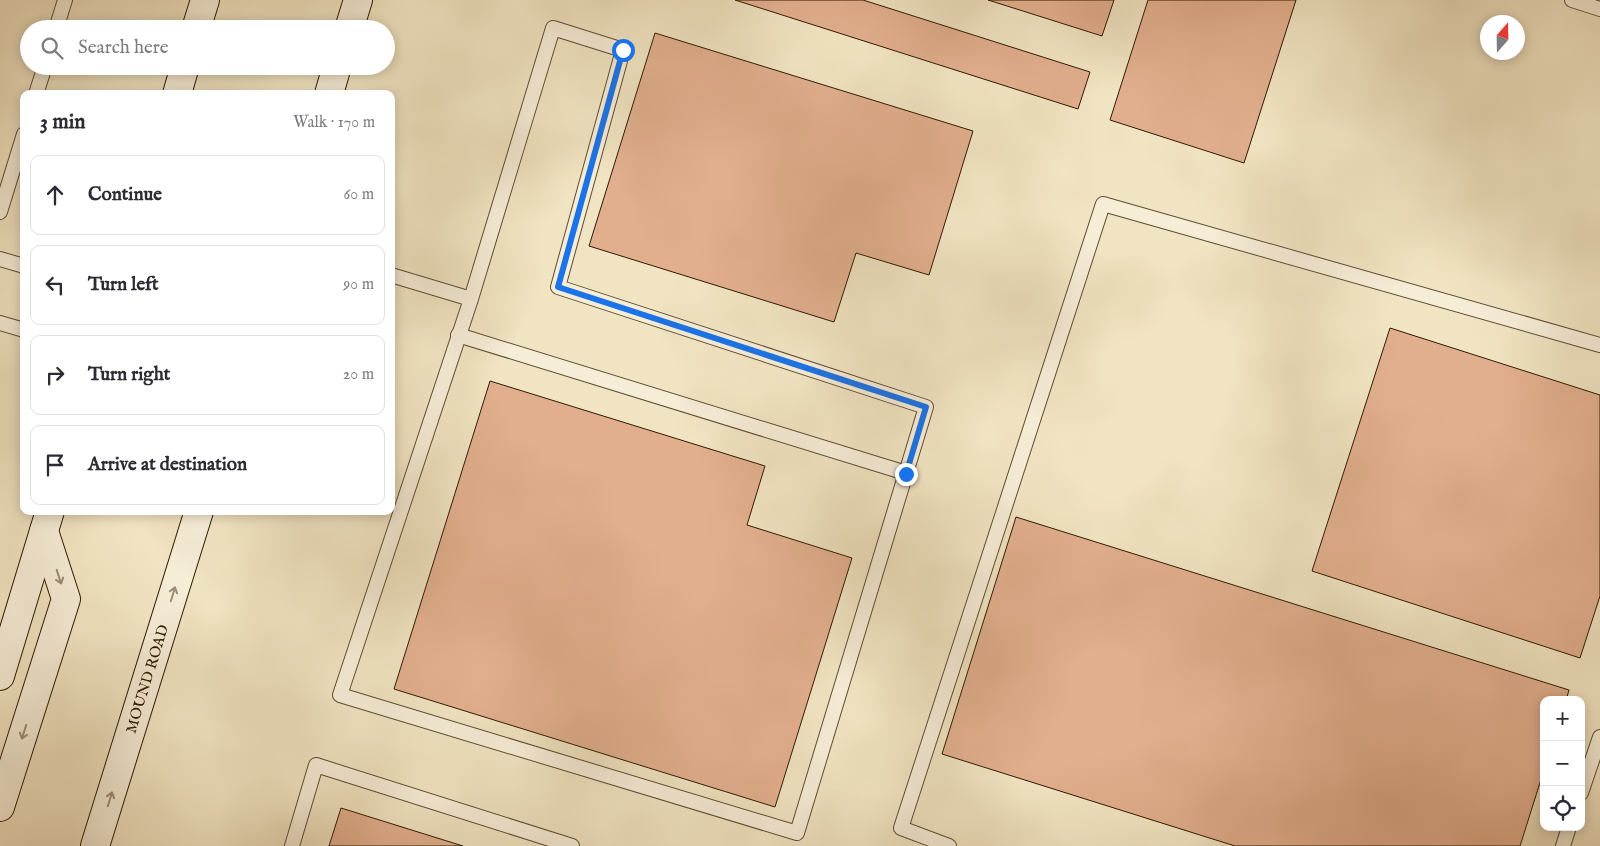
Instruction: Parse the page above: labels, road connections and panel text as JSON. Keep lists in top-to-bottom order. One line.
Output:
{"streets":{"main road":["MOUND ROAD"]},"north":"top","page":{"search":"Search here","heading":["3 min","Walk · 170 m"],"list":[["Continue","60 m"],["Turn left","90 m"],["Turn right","20 m"],"Arrive at destination"],"map_buttons":["+","−"]}}
